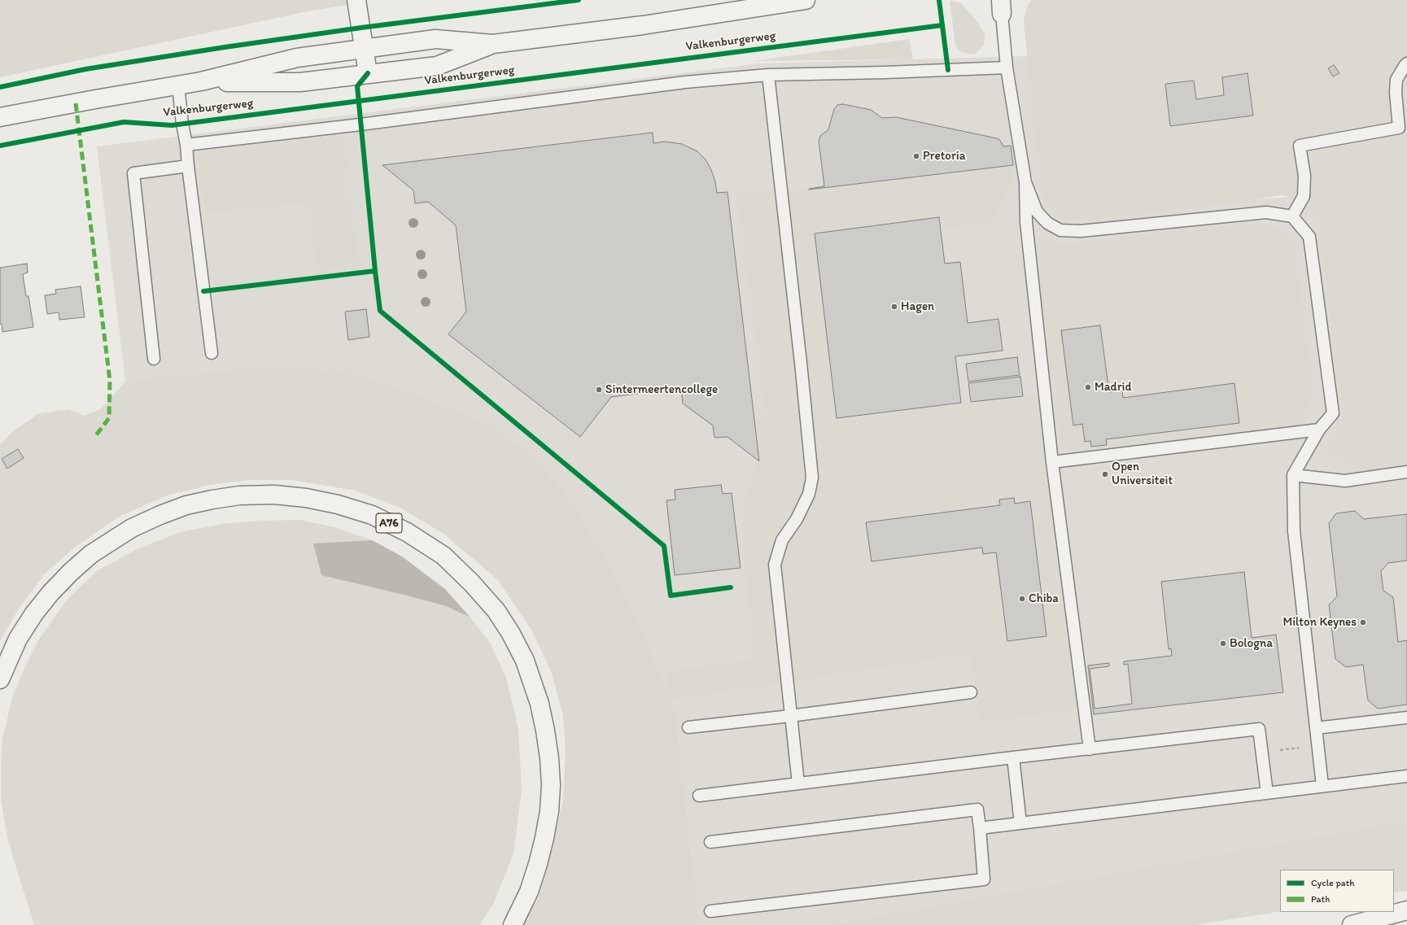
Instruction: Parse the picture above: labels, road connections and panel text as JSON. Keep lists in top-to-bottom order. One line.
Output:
{"streets":{"main road":["Valkenburgerweg","A76"]},"places":["Pretoria","Hagen","Madrid","Sintermeertencollege","Open Universiteit","Chiba","Milton Keynes","Bologna"],"legend":["Cycle path","Path"]}
